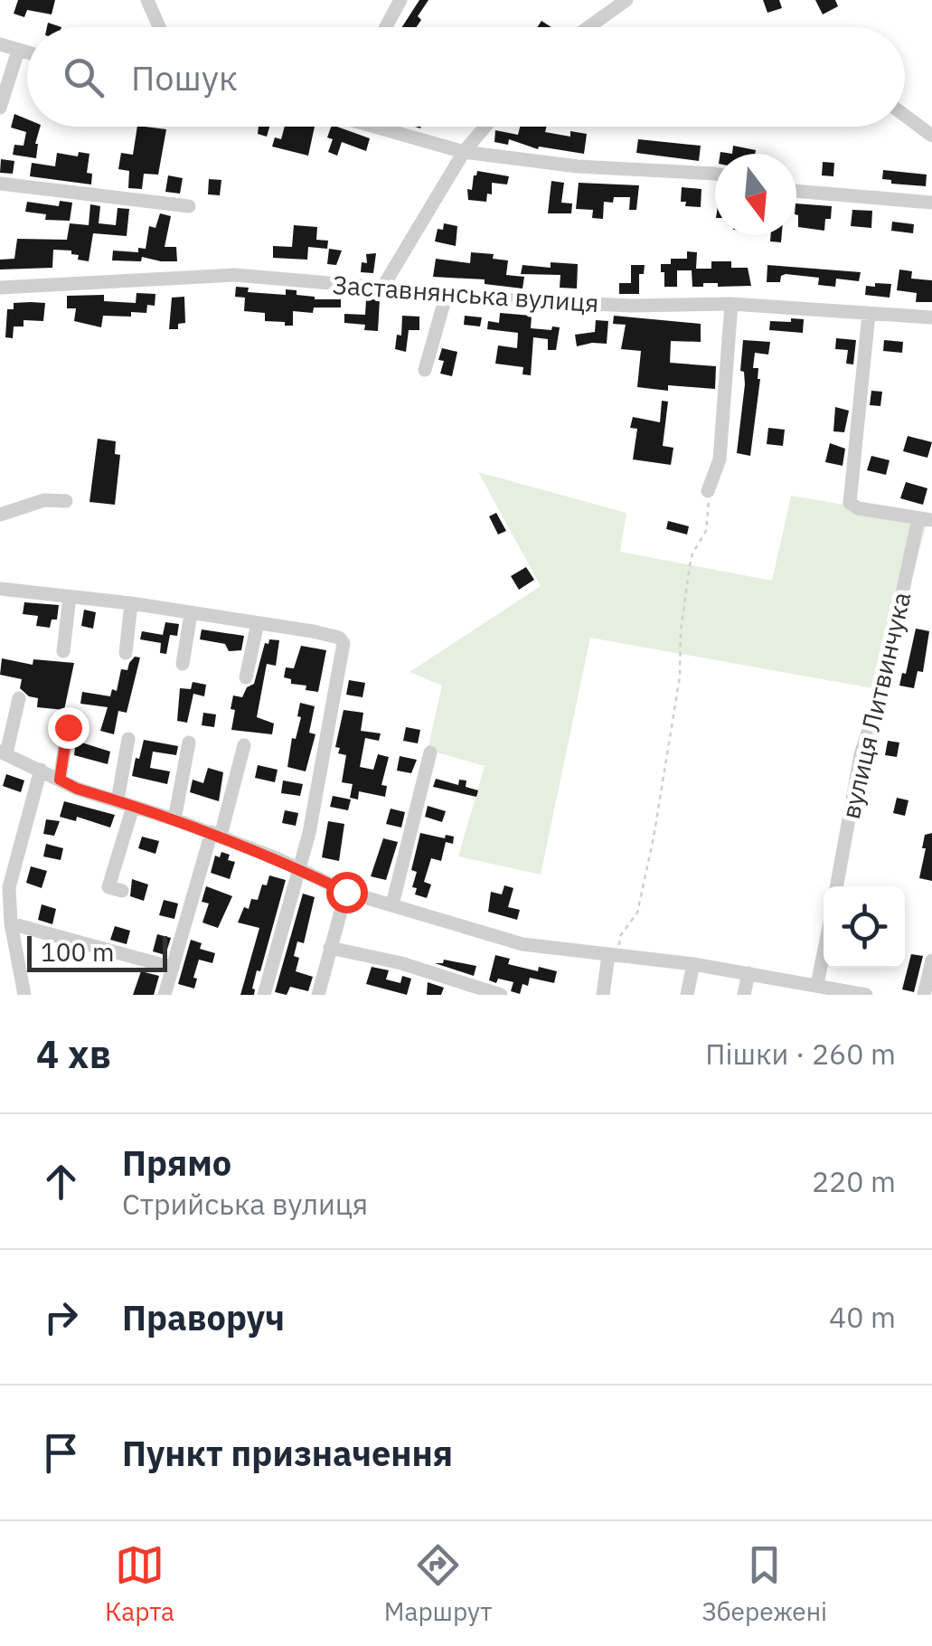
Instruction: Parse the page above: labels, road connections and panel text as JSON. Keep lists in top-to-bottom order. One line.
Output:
{"streets":{"street":["Заставнянська вулиця","вулиця Литвинчука"]},"scale_bar":"100 m","north":"bottom","page":{"search":"Пошук","scale":"100 m","heading":["4 хв","Пішки · 260 m"],"list":[["Прямо","Стрийська вулиця","220 m"],["Праворуч","40 m"],"Пункт призначення"],"nav":["Карта","Маршрут","Збережені"]}}
